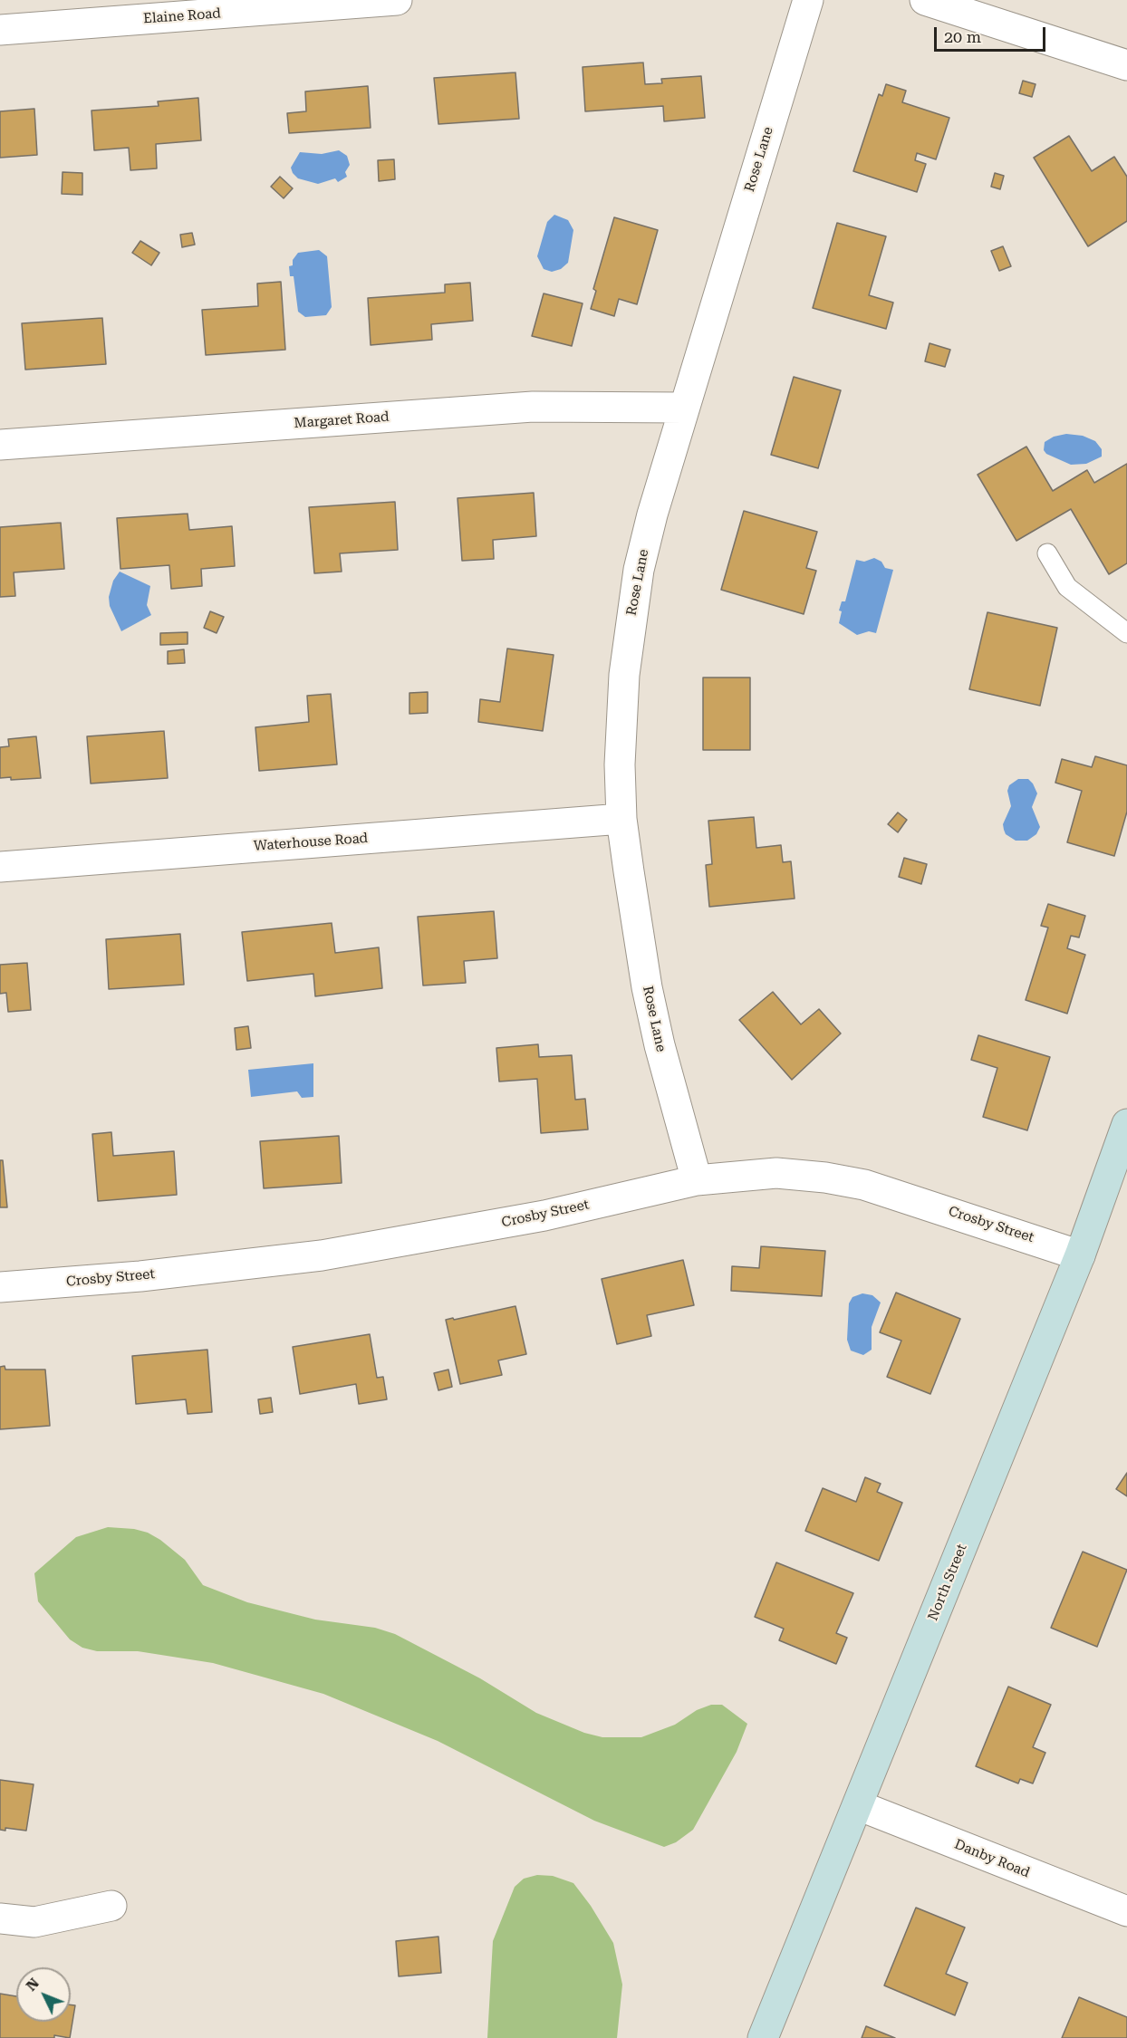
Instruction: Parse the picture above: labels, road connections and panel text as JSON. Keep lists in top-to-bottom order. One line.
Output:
{"streets":{"street":["Elaine Road","Rose Lane","Margaret Road","Waterhouse Road","Crosby Street","North Street","Danby Road"]},"crossings":[["Rose Lane","Margaret Road"],["Rose Lane","Waterhouse Road"],["Rose Lane","Crosby Street"],["Crosby Street","North Street"],["North Street","Danby Road"]],"scale_bar":"20 m","north":"top left"}
